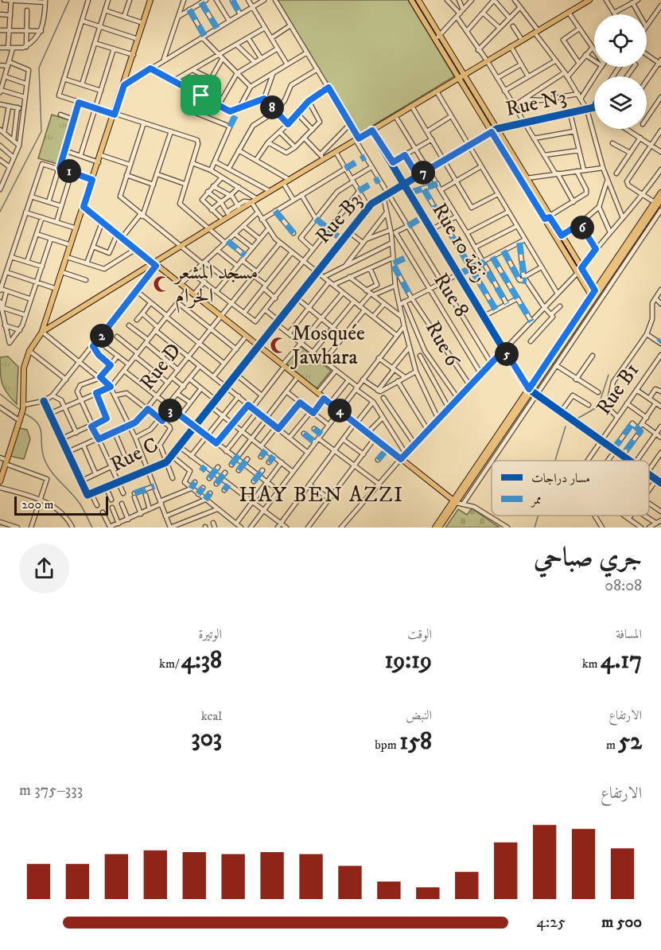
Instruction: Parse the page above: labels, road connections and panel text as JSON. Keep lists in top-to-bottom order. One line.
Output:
{"streets":{"street":["Rue N3","Rue B3","Rue 10 زنقة","Rue 8","Rue 6","Rue D","Rue B1","Rue C"]},"crossings":[["Rue N3","Rue B3"],["Rue B3","Rue 10 زنقة"],["Rue B3","Rue C"]],"districts":["HAY BEN AZZI"],"places":{"mosque":["مسجد المشعر الحرام","Mosquée Jawhara"]},"legend":["مسار دراجات","ممر"],"scale_bar":"200 m","page":{"pins":["8","1","7","6","2","5","3","4"],"scale":"200 m","heading":["جري صباحي","08:08"],"stats":[["المسافة","4.17 km"],["الوقت","19:19"],["الوتيرة","4:38 /km"],["الارتفاع","52 m"],["النبض","158 bpm"],["kcal","303"]],"chart":["الارتفاع","333–375 m"],"list":[{"name":"500 m","note":"4:25"}]}}
